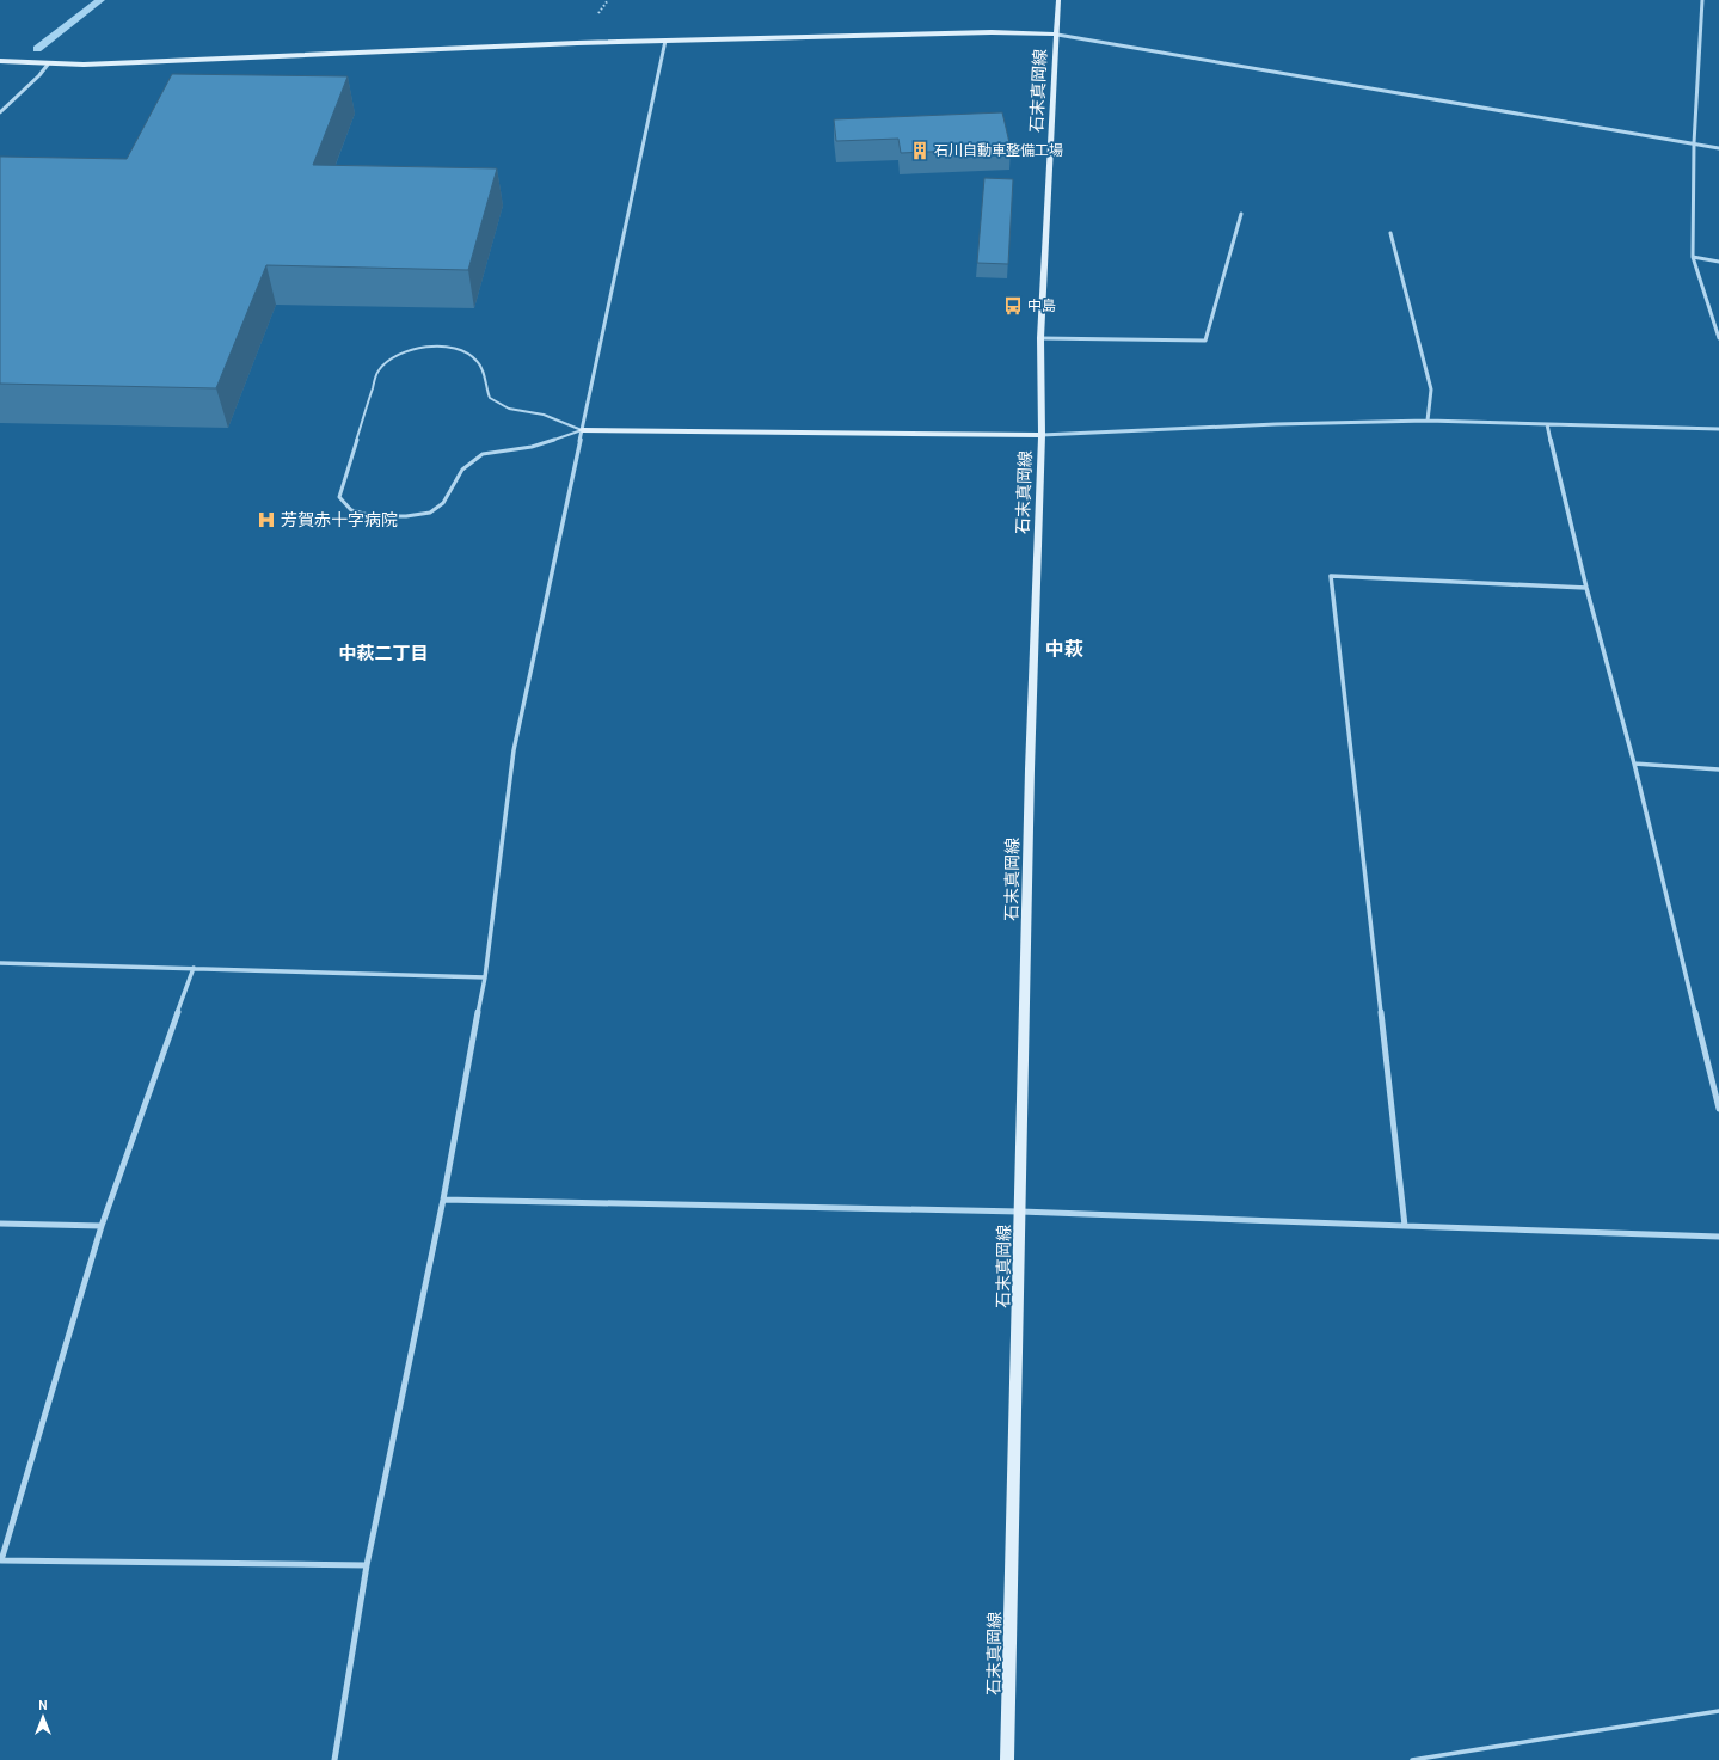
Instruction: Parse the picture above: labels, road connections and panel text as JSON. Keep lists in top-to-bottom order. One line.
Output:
{"streets":{"main road":["石末真岡線"]},"districts":["中萩","中萩二丁目"],"places":{"building":["石川自動車整備工場"],"bus stop":["中島"],"hospital":["芳賀赤十字病院"]},"north":"top"}
